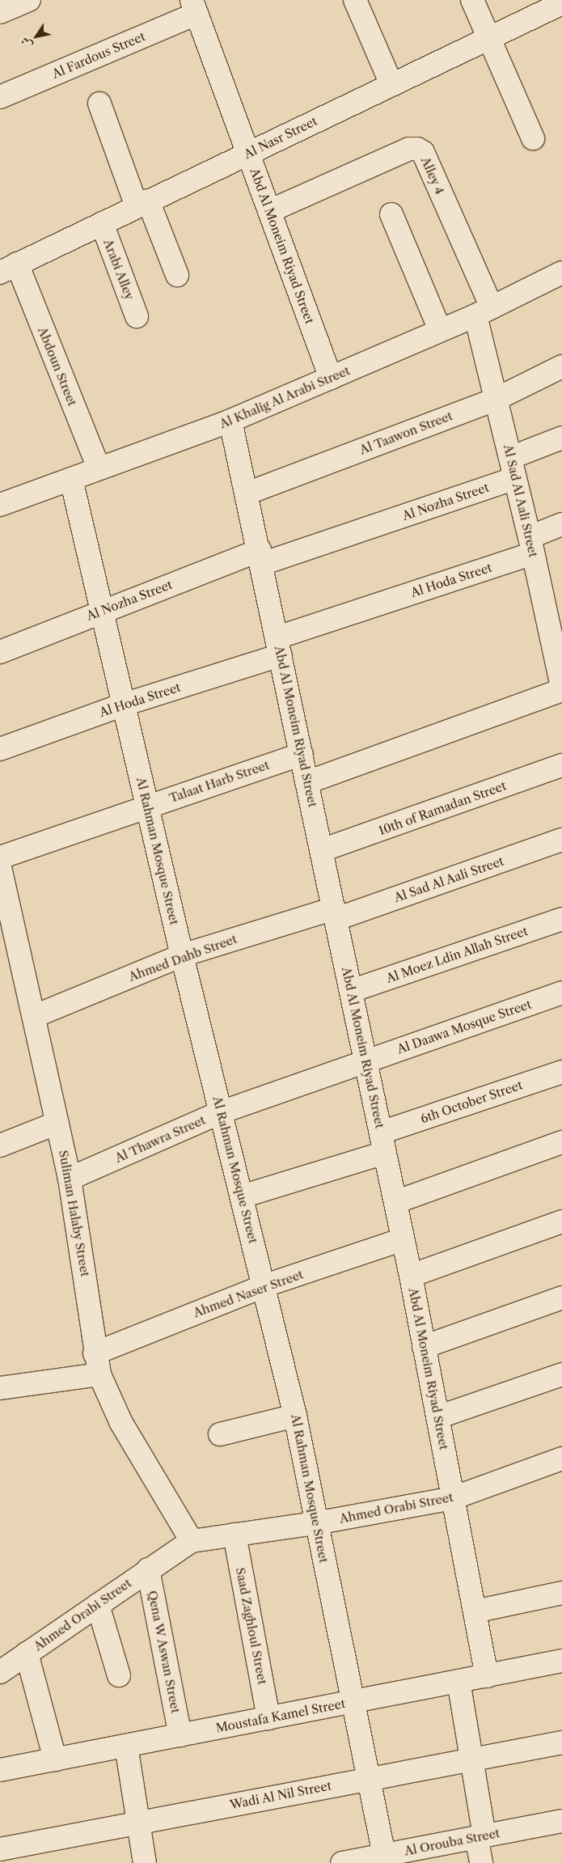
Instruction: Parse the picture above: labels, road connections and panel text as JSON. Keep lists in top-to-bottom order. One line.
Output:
{"streets":{"street":["Al Fardous Street","Al Nasr Street","Alley 4","Abd Al Moneim Riyad Street","Arabi Alley","Abdoun Street","Al Khalig Al Arabi Street","Al Taawon Street","Al Sad Al Aali Street","Al Nozha Street","Al Hoda Street","Talaat Harb Street","10th of Ramadan Street","Al Rahman Mosque Street","Al Moez Ldin Allah Street","Ahmed Dahb Street","Al Daawa Mosque Street","6th October Street","Al Thawra Street","Suliman Halaby Street","Ahmed Naser Street","Ahmed Orabi Street","Saad Zaghloul Street","Qena W Aswan Street","Moustafa Kamel Street","Wadi Al Nil Street","Al Orouba Street"]},"crossings":[["Al Fardous Street","Abd Al Moneim Riyad Street"],["Al Nasr Street","Abd Al Moneim Riyad Street"],["Al Nasr Street","Arabi Alley"],["Al Nasr Street","Abdoun Street"],["Alley 4","Abd Al Moneim Riyad Street"],["Alley 4","Al Khalig Al Arabi Street"],["Alley 4","Al Sad Al Aali Street"],["Abd Al Moneim Riyad Street","Al Khalig Al Arabi Street"],["Abd Al Moneim Riyad Street","Al Taawon Street"],["Abd Al Moneim Riyad Street","Al Sad Al Aali Street"],["Abd Al Moneim Riyad Street","Al Nozha Street"],["Abd Al Moneim Riyad Street","Al Hoda Street"],["Abd Al Moneim Riyad Street","Talaat Harb Street"],["Abd Al Moneim Riyad Street","10th of Ramadan Street"],["Abd Al Moneim Riyad Street","Al Moez Ldin Allah Street"],["Abd Al Moneim Riyad Street","Ahmed Dahb Street"],["Abd Al Moneim Riyad Street","Al Daawa Mosque Street"],["Abd Al Moneim Riyad Street","6th October Street"],["Abd Al Moneim Riyad Street","Al Thawra Street"],["Abd Al Moneim Riyad Street","Ahmed Naser Street"],["Abd Al Moneim Riyad Street","Ahmed Orabi Street"],["Abd Al Moneim Riyad Street","Moustafa Kamel Street"],["Abdoun Street","Al Khalig Al Arabi Street"],["Al Khalig Al Arabi Street","Al Sad Al Aali Street"],["Al Khalig Al Arabi Street","Al Rahman Mosque Street"],["Al Taawon Street","Al Sad Al Aali Street"],["Al Sad Al Aali Street","Al Nozha Street"],["Al Sad Al Aali Street","Al Hoda Street"],["Al Sad Al Aali Street","Ahmed Dahb Street"],["Al Nozha Street","Al Rahman Mosque Street"],["Al Hoda Street","Al Rahman Mosque Street"],["Talaat Harb Street","Al Rahman Mosque Street"],["Al Rahman Mosque Street","Ahmed Dahb Street"],["Al Rahman Mosque Street","6th October Street"],["Al Rahman Mosque Street","Al Thawra Street"],["Al Rahman Mosque Street","Ahmed Naser Street"],["Al Rahman Mosque Street","Ahmed Orabi Street"],["Al Rahman Mosque Street","Moustafa Kamel Street"],["Al Rahman Mosque Street","Wadi Al Nil Street"],["Al Rahman Mosque Street","Al Orouba Street"],["Ahmed Dahb Street","Suliman Halaby Street"],["Al Daawa Mosque Street","Al Thawra Street"],["Al Thawra Street","Suliman Halaby Street"],["Suliman Halaby Street","Ahmed Naser Street"],["Suliman Halaby Street","Ahmed Orabi Street"],["Ahmed Orabi Street","Saad Zaghloul Street"],["Ahmed Orabi Street","Qena W Aswan Street"],["Saad Zaghloul Street","Moustafa Kamel Street"],["Qena W Aswan Street","Moustafa Kamel Street"]],"north":"bottom left"}
